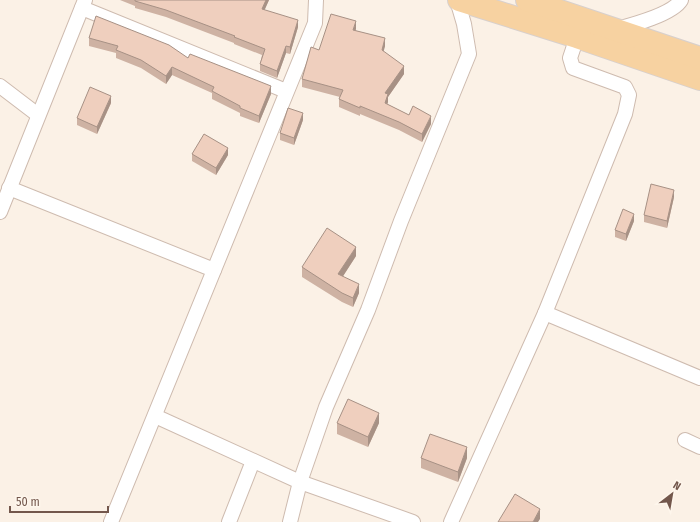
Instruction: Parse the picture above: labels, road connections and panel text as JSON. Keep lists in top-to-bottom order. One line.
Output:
{"scale_bar":"50 m","north":"top right"}
